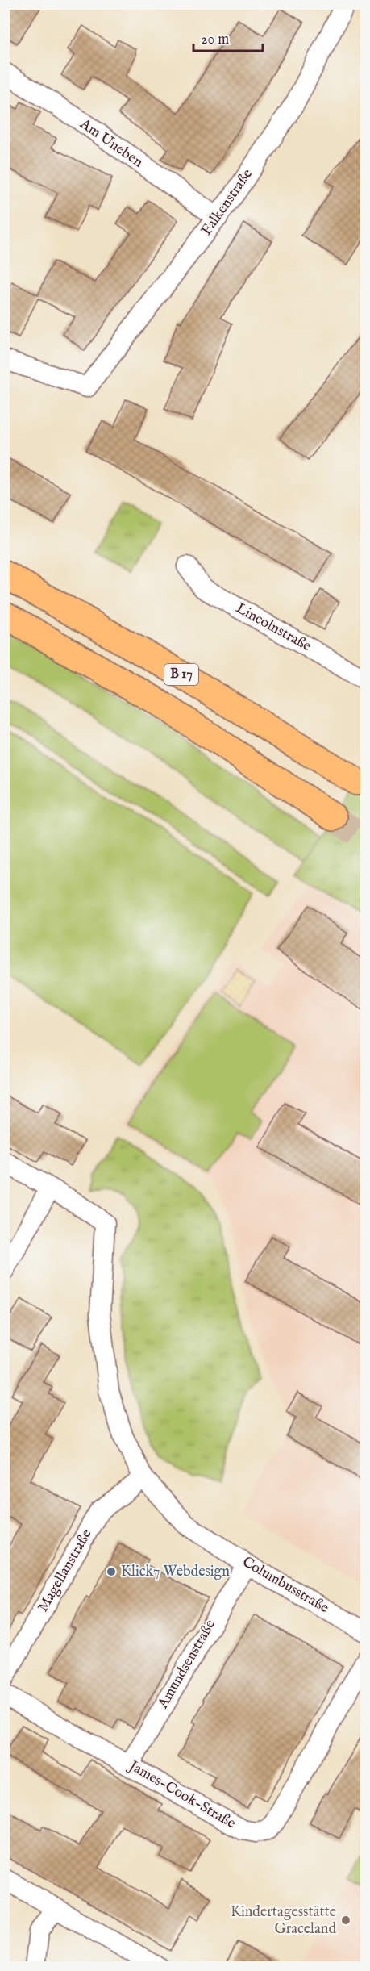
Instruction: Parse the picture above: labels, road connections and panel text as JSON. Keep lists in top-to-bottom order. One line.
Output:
{"streets":{"highway":["B 17"],"street":["Am Uneben","Falkenstraße","Lincolnstraße","Magellanstraße","Columbusstraße","Amundsenstraße","James-Cook-Straße"]},"crossings":[["Am Uneben","Falkenstraße"],["Magellanstraße","Columbusstraße"],["Columbusstraße","Amundsenstraße"],["Amundsenstraße","James-Cook-Straße"]],"places":["Klick7 Webdesign","Kindertagesstätte Graceland"],"scale_bar":"20 m"}
